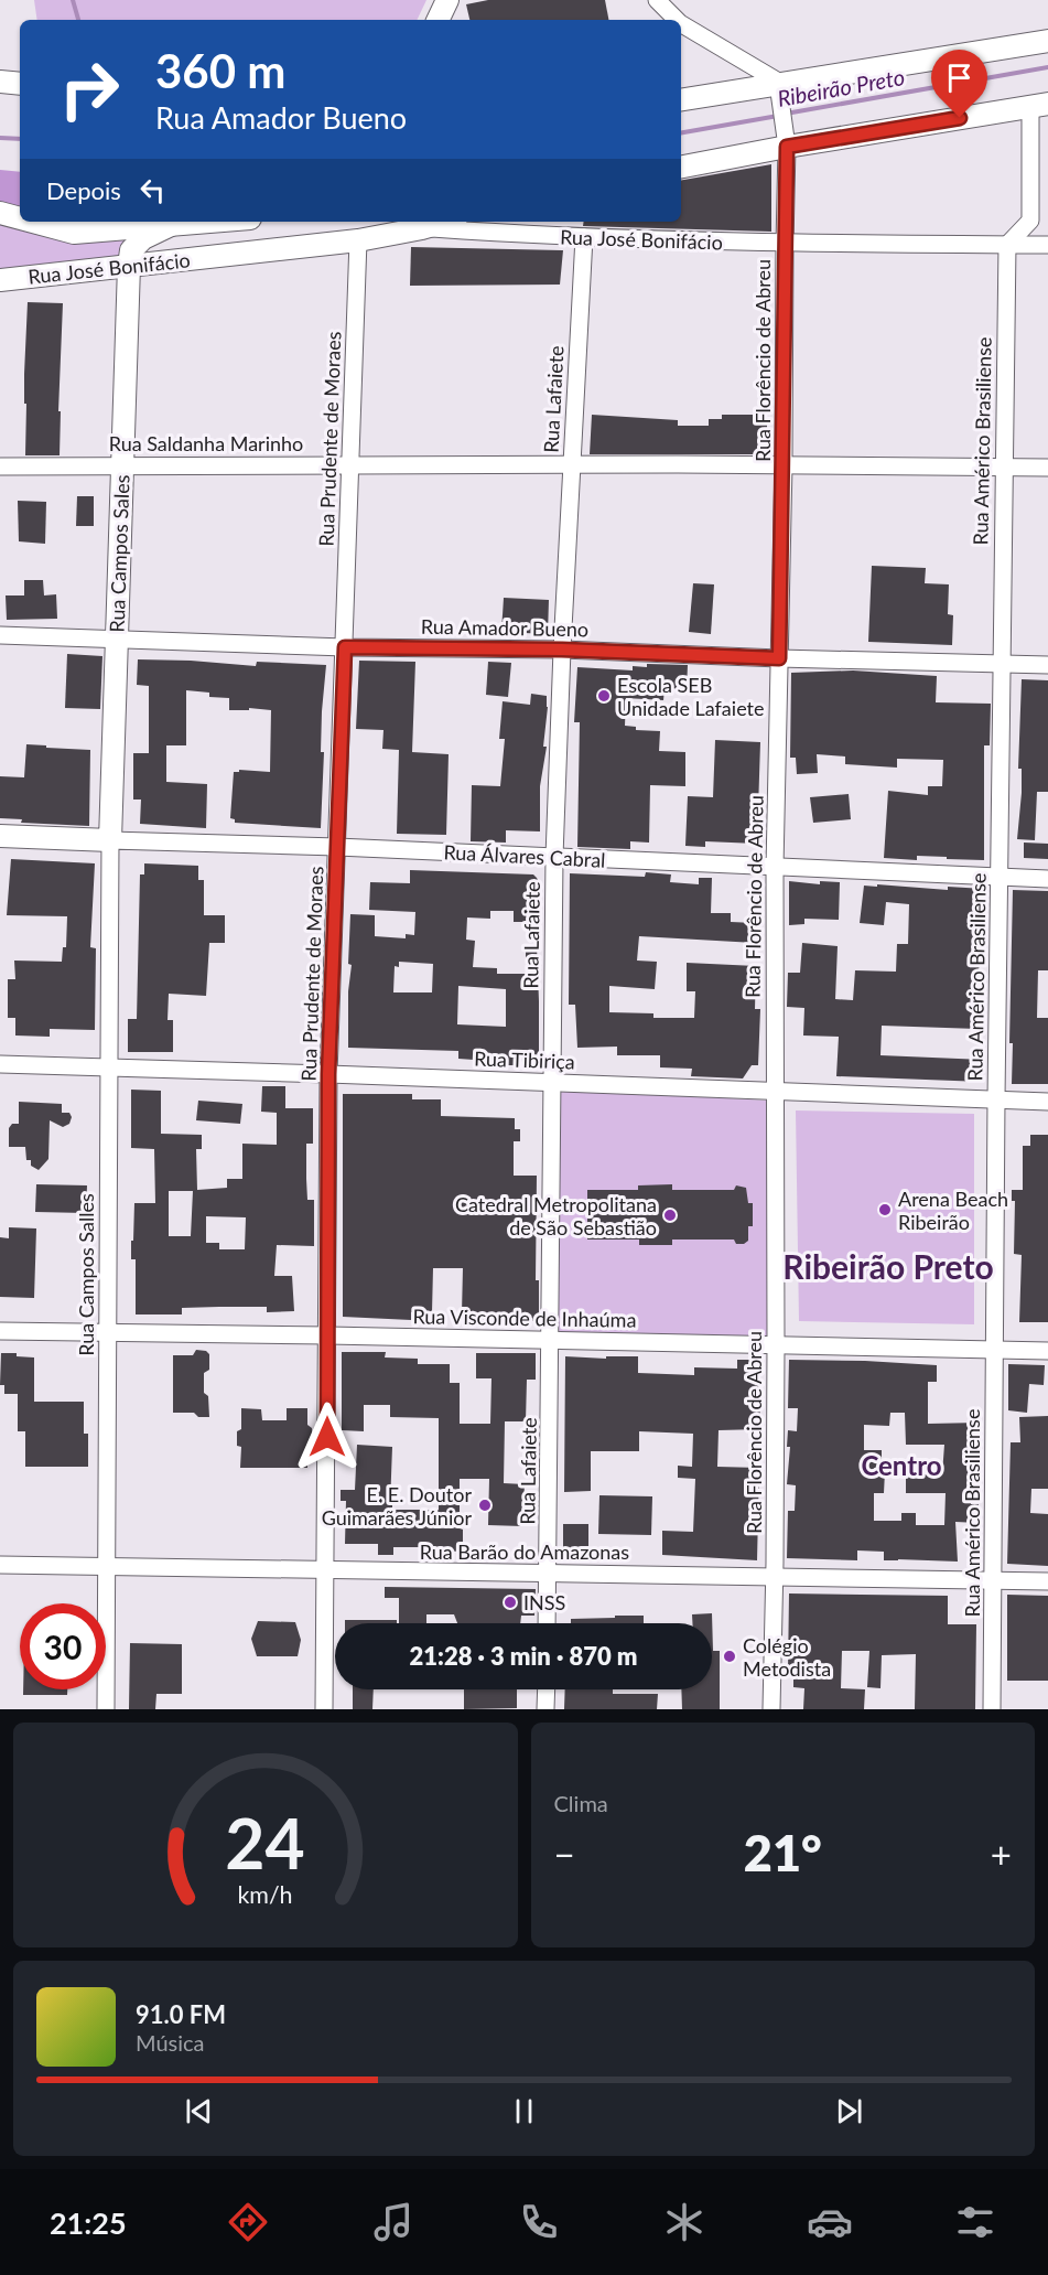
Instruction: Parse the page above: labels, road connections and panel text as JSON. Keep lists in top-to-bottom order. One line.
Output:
{"streets":{"main road":["Rua José Bonifácio","Rua Campos Sales","Rua Álvares Cabral"],"street":["Rua Florêncio de Abreu","Rua Lafaiete","Rua Prudente de Moraes","Rua Américo Brasiliense","Rua Saldanha Marinho","Rua Amador Bueno","Rua Tibiriça","Rua Campos Salles","Rua Visconde de Inhaúma","Rua Barão do Amazonas"]},"crossings":[["Rua José Bonifácio","Rua Florêncio de Abreu"],["Rua José Bonifácio","Rua Lafaiete"],["Rua José Bonifácio","Rua Prudente de Moraes"],["Rua José Bonifácio","Rua Américo Brasiliense"],["Rua José Bonifácio","Rua Campos Sales"],["Rua Florêncio de Abreu","Rua Saldanha Marinho"],["Rua Florêncio de Abreu","Rua Amador Bueno"],["Rua Florêncio de Abreu","Rua Álvares Cabral"],["Rua Florêncio de Abreu","Rua Tibiriça"],["Rua Florêncio de Abreu","Rua Visconde de Inhaúma"],["Rua Florêncio de Abreu","Rua Barão do Amazonas"],["Rua Lafaiete","Rua Saldanha Marinho"],["Rua Lafaiete","Rua Amador Bueno"],["Rua Lafaiete","Rua Álvares Cabral"],["Rua Lafaiete","Rua Tibiriça"],["Rua Lafaiete","Rua Visconde de Inhaúma"],["Rua Lafaiete","Rua Barão do Amazonas"],["Rua Prudente de Moraes","Rua Saldanha Marinho"],["Rua Prudente de Moraes","Rua Amador Bueno"],["Rua Prudente de Moraes","Rua Álvares Cabral"],["Rua Prudente de Moraes","Rua Tibiriça"],["Rua Prudente de Moraes","Rua Visconde de Inhaúma"],["Rua Prudente de Moraes","Rua Barão do Amazonas"],["Rua Américo Brasiliense","Rua Saldanha Marinho"],["Rua Américo Brasiliense","Rua Amador Bueno"],["Rua Américo Brasiliense","Rua Álvares Cabral"],["Rua Américo Brasiliense","Rua Tibiriça"],["Rua Américo Brasiliense","Rua Visconde de Inhaúma"],["Rua Américo Brasiliense","Rua Barão do Amazonas"],["Rua Saldanha Marinho","Rua Campos Sales"],["Rua Campos Sales","Rua Amador Bueno"],["Rua Campos Sales","Rua Álvares Cabral"],["Rua Campos Sales","Rua Campos Salles"],["Rua Álvares Cabral","Rua Campos Salles"],["Rua Tibiriça","Rua Campos Salles"],["Rua Campos Salles","Rua Visconde de Inhaúma"],["Rua Campos Salles","Rua Barão do Amazonas"]],"districts":["Ribeirão Preto","Centro"],"water":["Ribeirão Preto"],"places":["Escola SEB Unidade Lafaiete","Arena Beach Ribeirão","Catedral Metropolitana de São Sebastião","E. E. Doutor Guimarães Júnior","INSS","Colégio Metodista"],"page":{"turn":["360 m","Rua Amador Bueno"],"then":"Depois","limit":"30","trip":"21:28 · 3 min · 870 m","tile":"Clima","heat":["−","21°","+"],"song":["91.0 FM","Música"],"tabs":"21:25","gauge":["24","km/h"]}}
